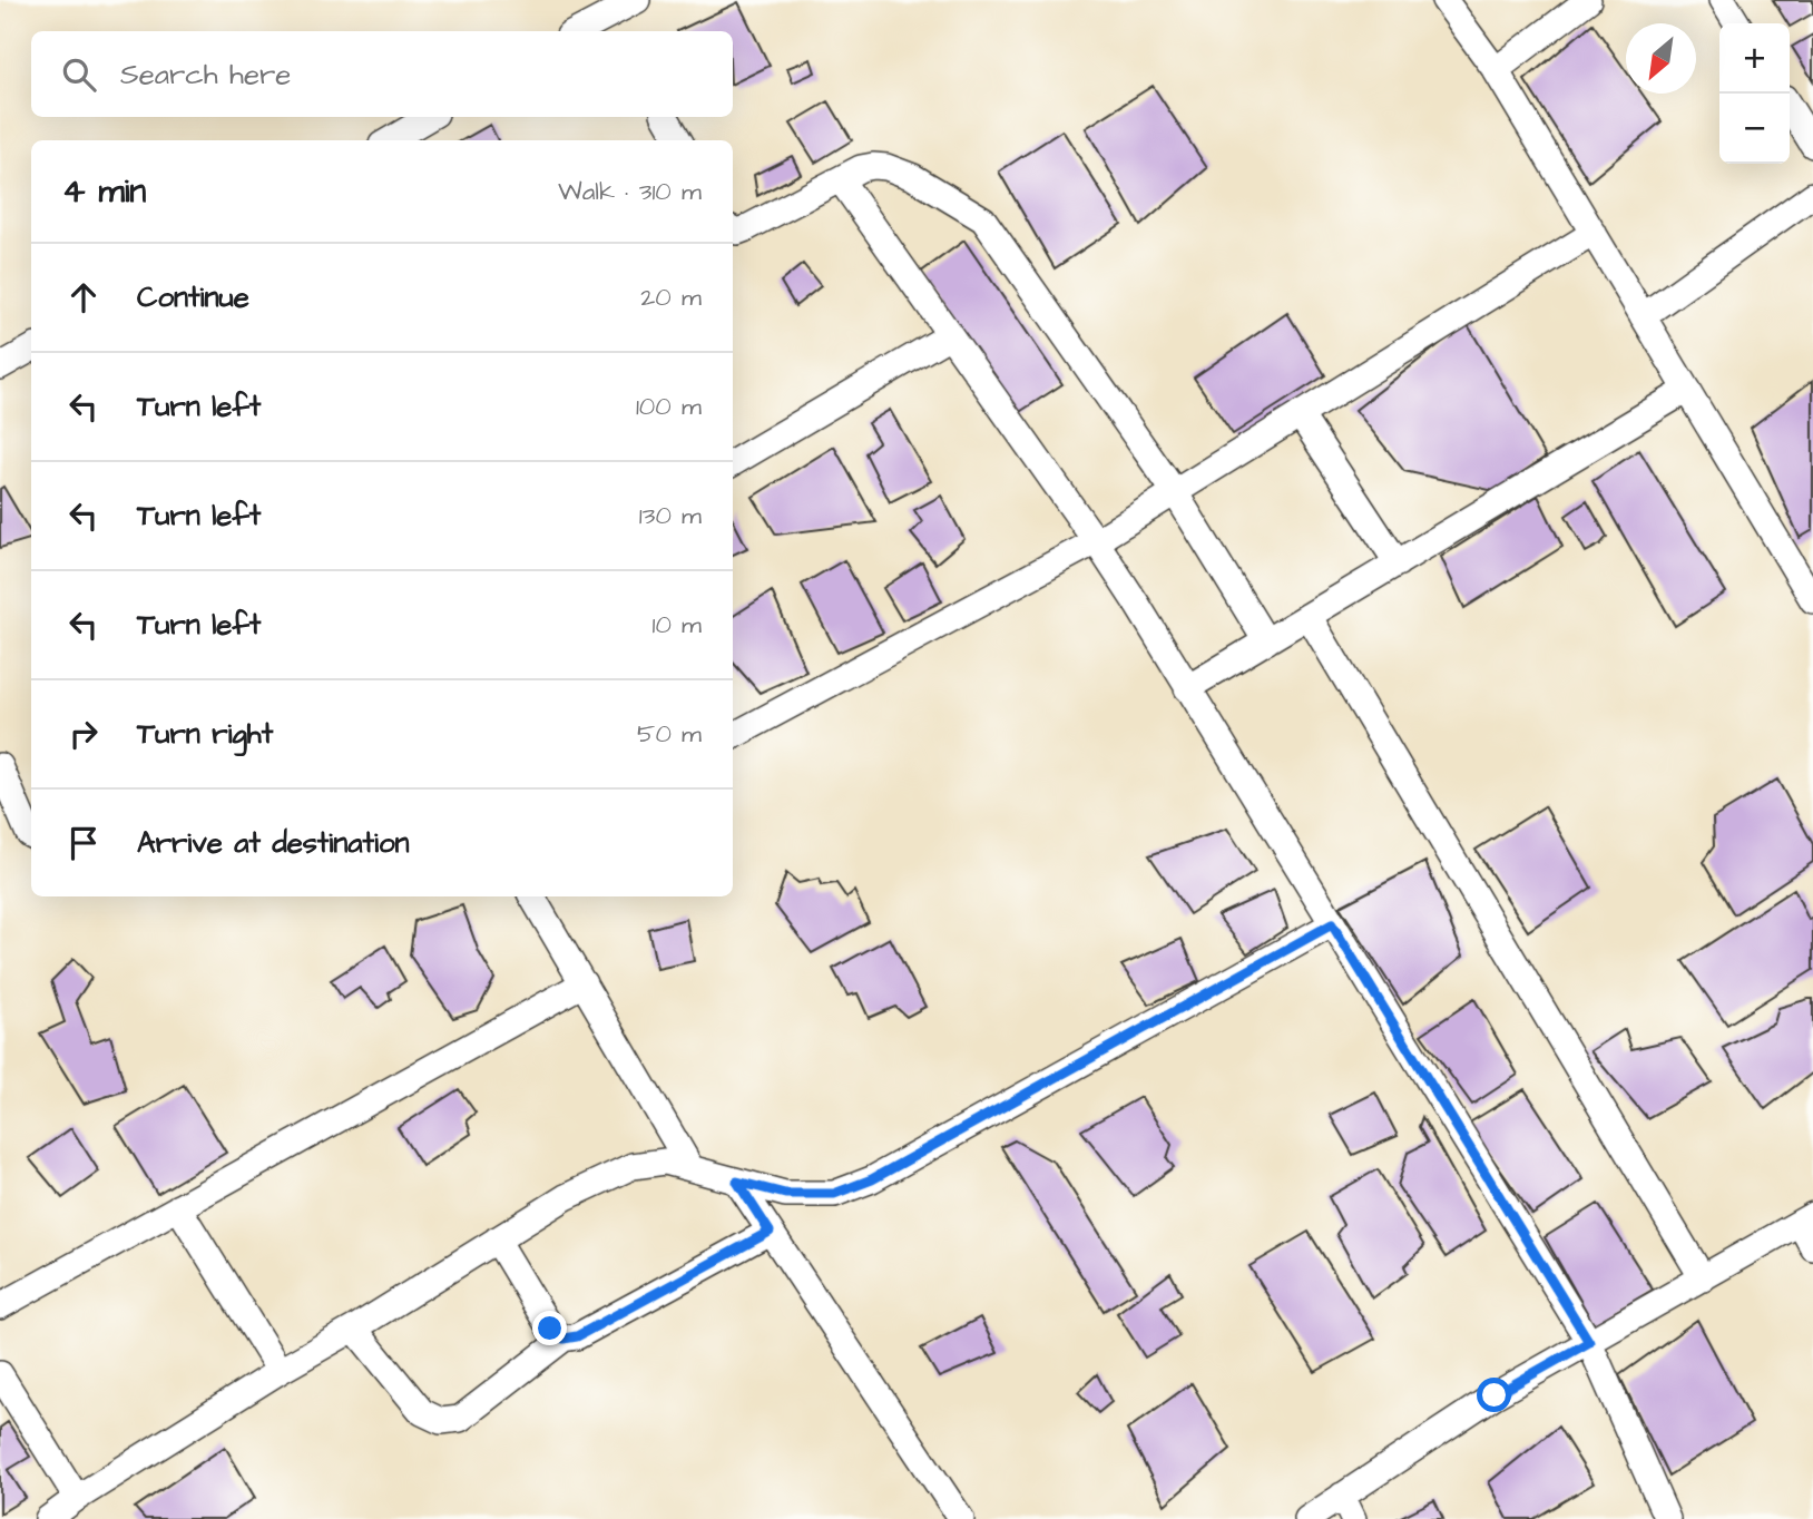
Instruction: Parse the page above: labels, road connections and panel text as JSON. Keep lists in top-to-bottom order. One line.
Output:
{"north":"bottom left","page":{"map_buttons":["+","−"],"search":"Search here","heading":["4 min","Walk · 310 m"],"list":[["Continue","20 m"],["Turn left","100 m"],["Turn left","130 m"],["Turn left","10 m"],["Turn right","50 m"],"Arrive at destination"]}}
